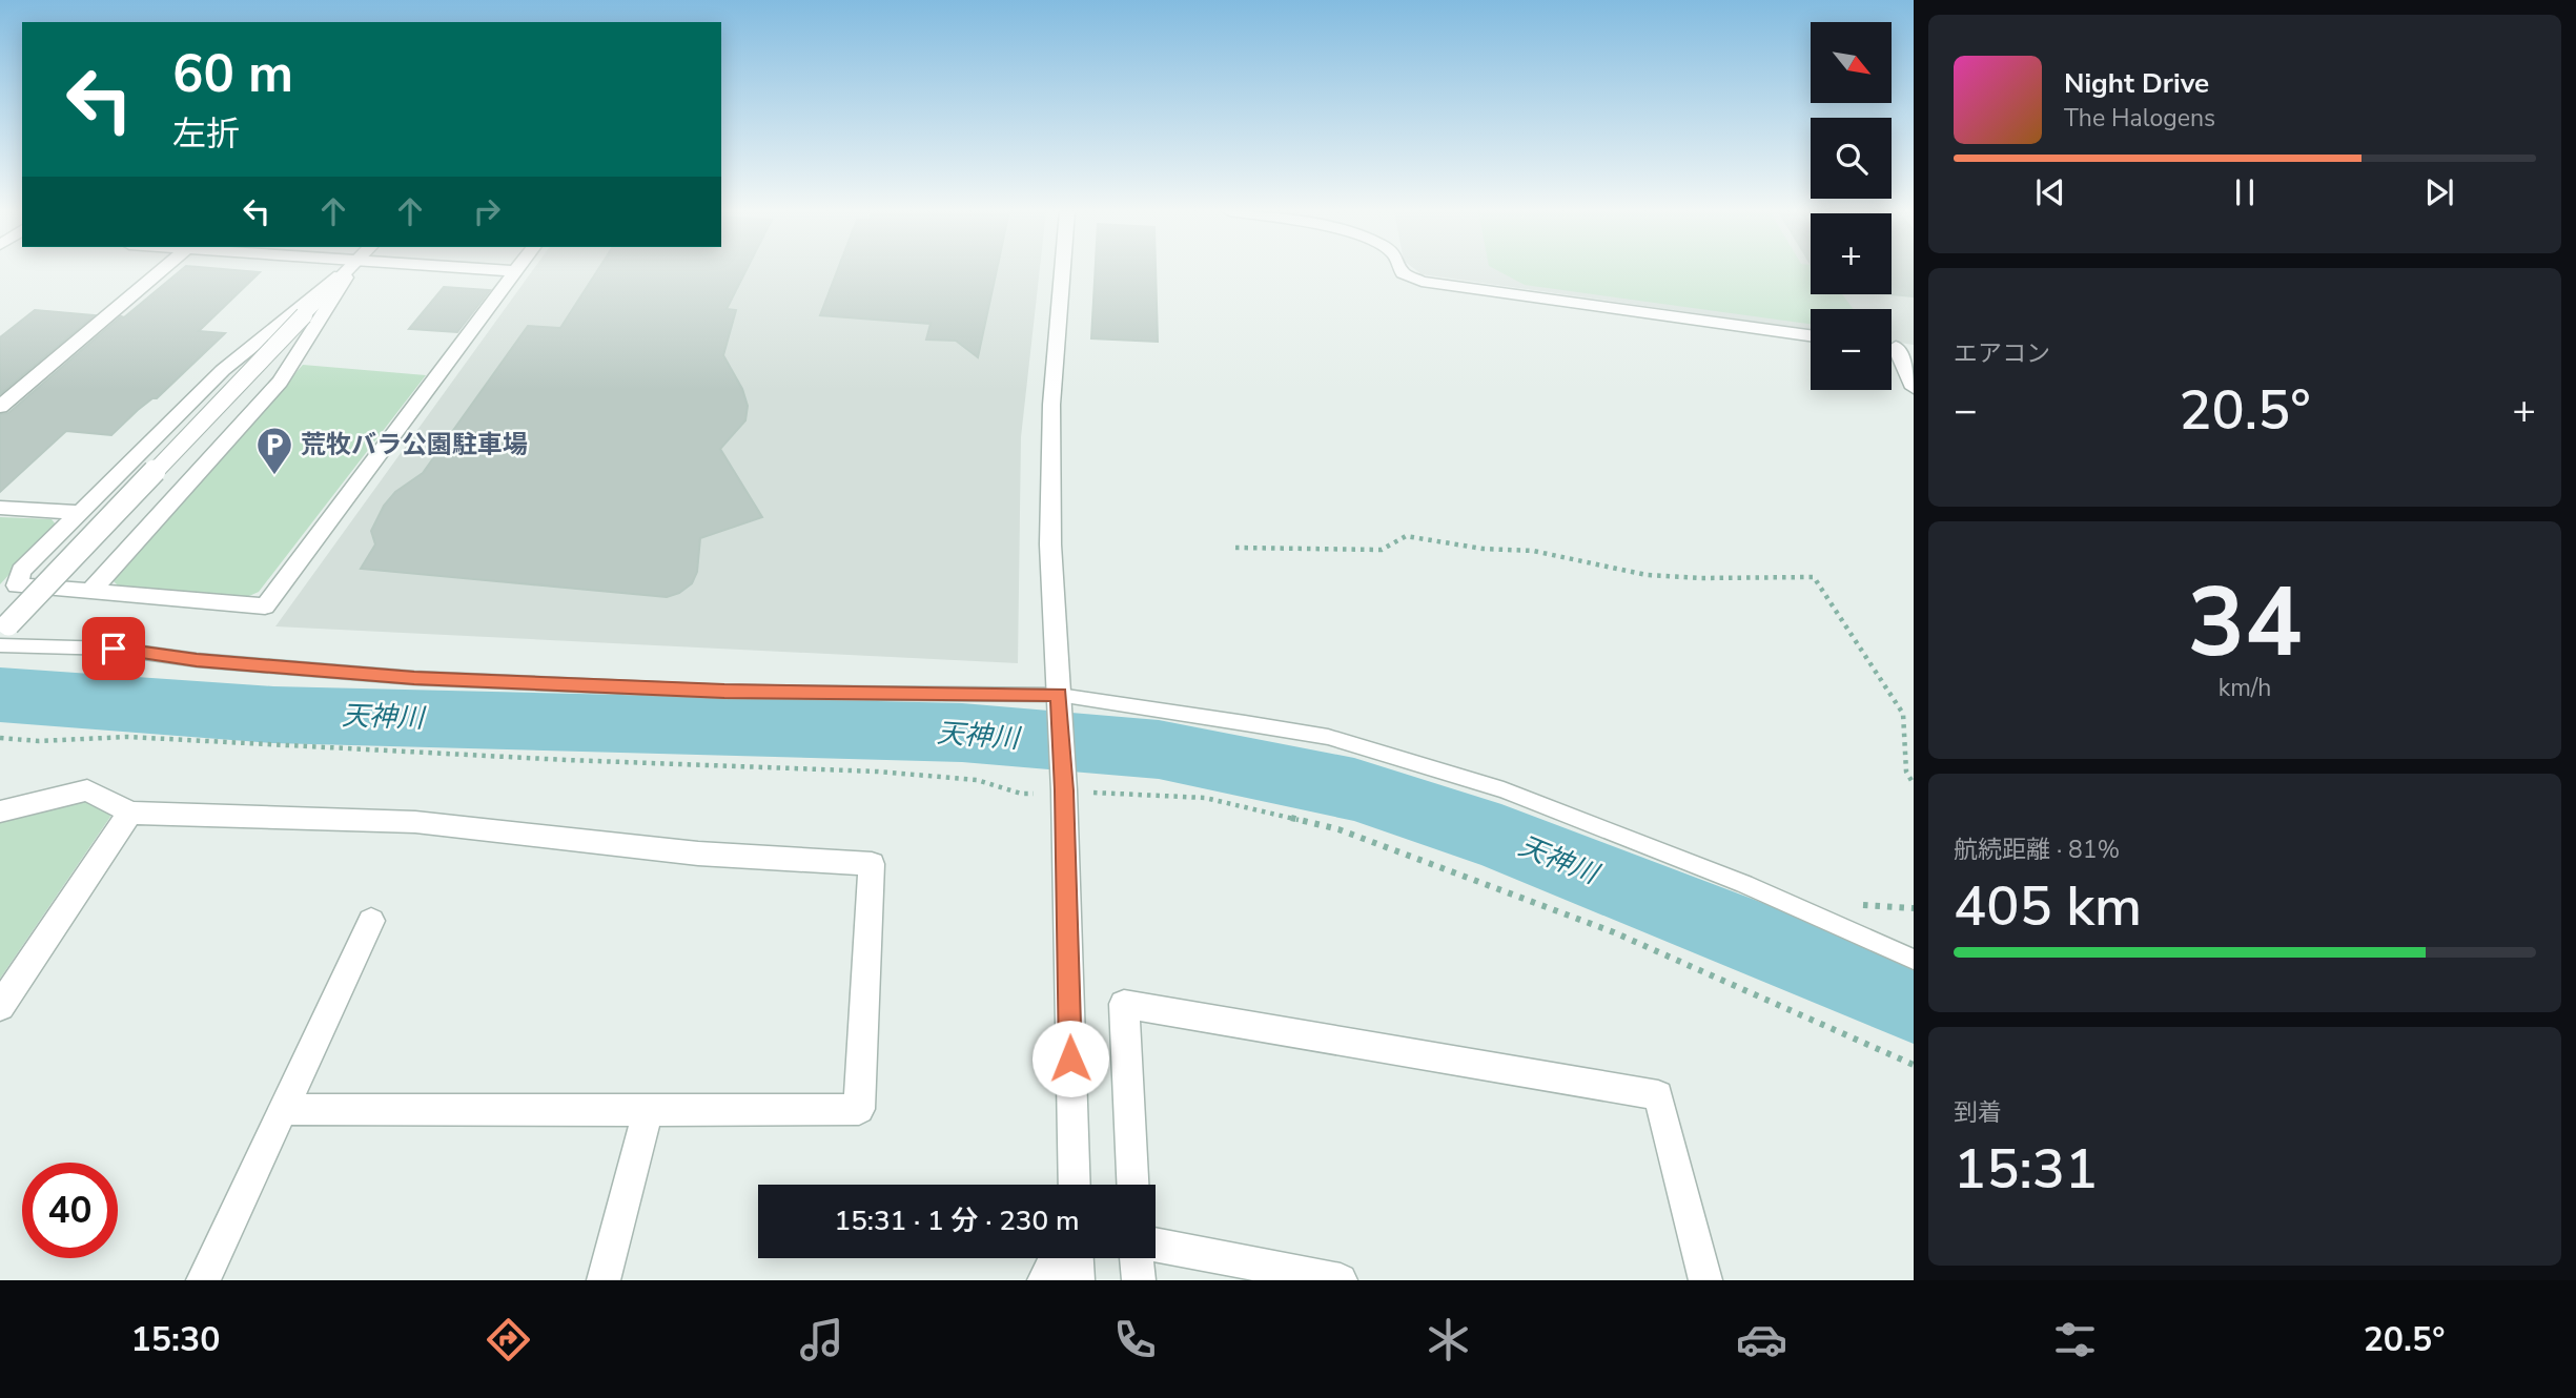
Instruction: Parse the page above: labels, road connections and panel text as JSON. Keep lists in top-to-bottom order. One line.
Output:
{"water":["天神川"],"places":{"parking":["荒牧バラ公園駐車場"]},"north":"bottom right","page":{"map_buttons":["+","−"],"turn":["60 m","左折"],"song":["Night Drive","The Halogens"],"tile":["エアコン",["34","km/h"],["航続距離 · 81%","405 km"],["到着","15:31"]],"heat":["−","20.5°","+"],"limit":"40","trip":"15:31 · 1 分 · 230 m","tabs":["15:30","20.5°"]}}
